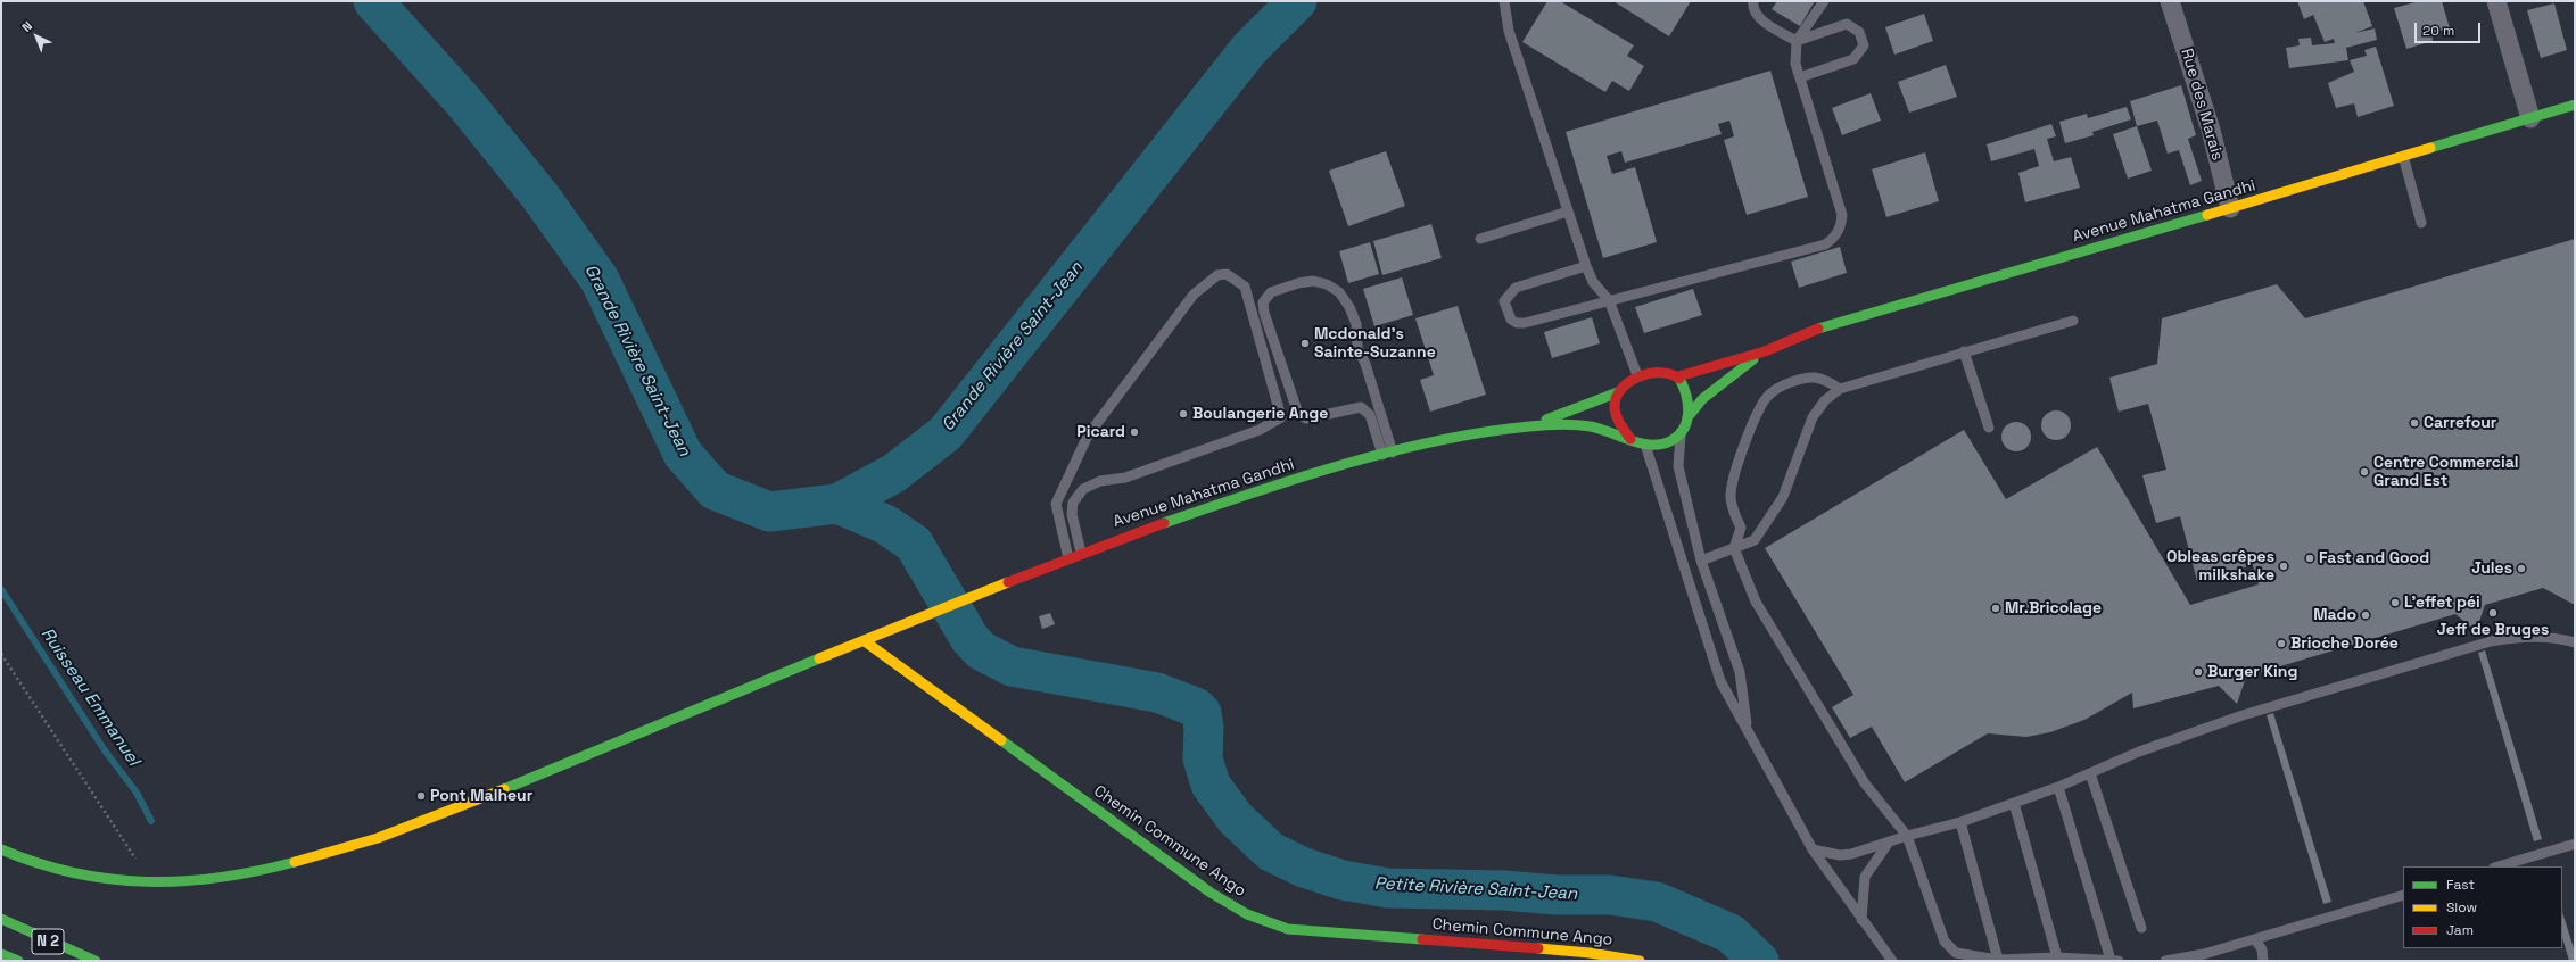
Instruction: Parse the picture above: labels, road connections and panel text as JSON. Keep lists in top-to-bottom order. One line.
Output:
{"streets":{"main road":["Avenue Mahatma Gandhi","Chemin Commune Ango","N 2"],"street":["Rue des Marais"]},"crossings":[["Rue des Marais","Avenue Mahatma Gandhi"],["Avenue Mahatma Gandhi","Chemin Commune Ango"]],"water":["Grande Rivière Saint-Jean","Ruisseau Emmanuel","Petite Rivière Saint-Jean"],"places":["Mcdonald's Sainte-Suzanne","Boulangerie Ange","Carrefour","Picard","Centre Commercial Grand Est","Fast and Good","Obleas crêpes milkshake","Jules","L'effet péi","Mr.Bricolage","Jeff de Bruges","Mado","Brioche Dorée","Burger King","Pont Malheur"],"legend":["Fast","Slow","Jam"],"scale_bar":"20 m","north":"top left"}
